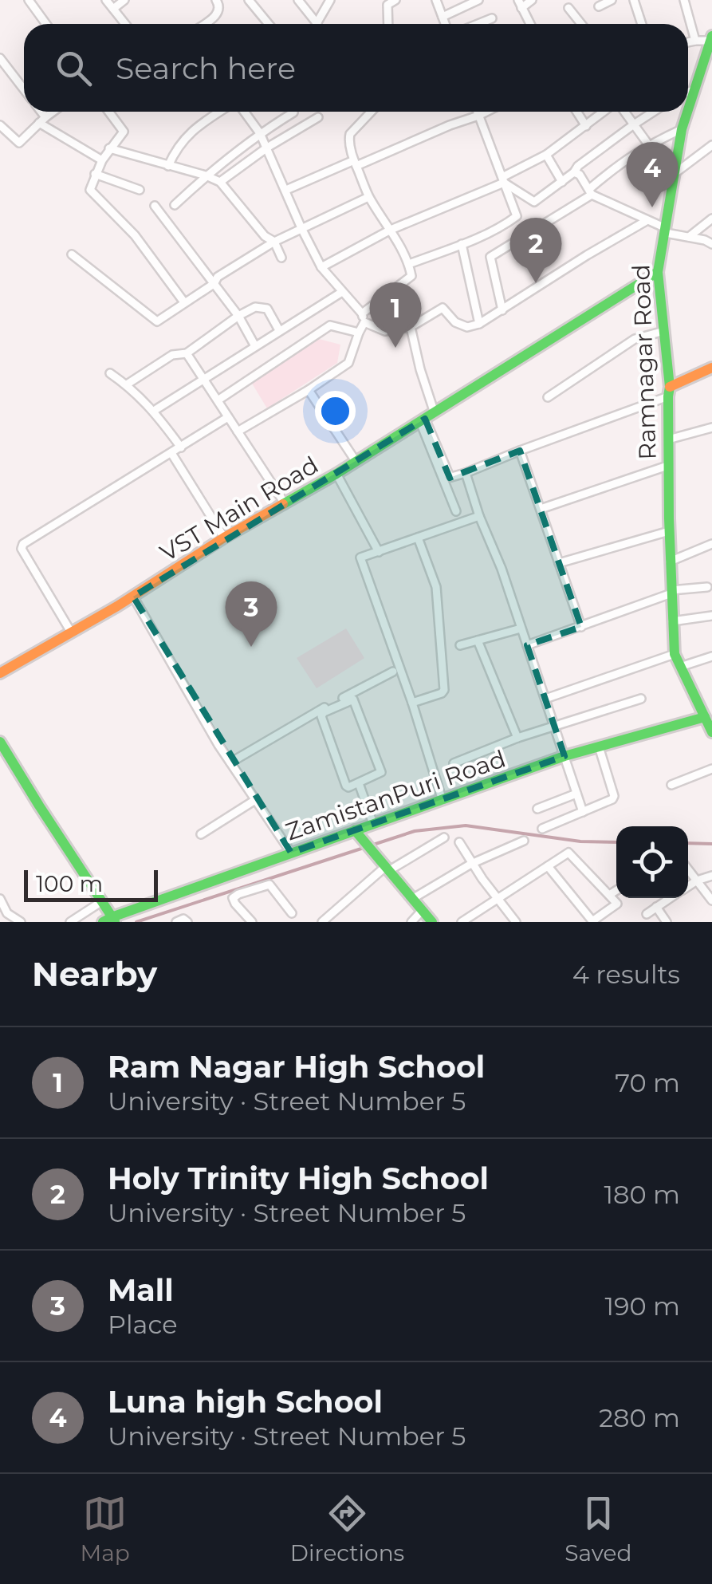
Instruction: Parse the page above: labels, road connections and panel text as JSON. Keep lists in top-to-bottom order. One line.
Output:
{"streets":{"street":["Ramnagar Road","VST Main Road","ZamistanPuri Road"]},"crossings":[["Ramnagar Road","VST Main Road"],["Ramnagar Road","ZamistanPuri Road"]],"scale_bar":"100 m","page":{"search":"Search here","pins":["4","2","1","3"],"scale":"100 m","heading":["Nearby","4 results"],"list":[{"mark":"1","name":"Ram Nagar High School","note":"University · Street Number 5","value":"70 m"},{"mark":"2","name":"Holy Trinity High School","note":"University · Street Number 5","value":"180 m"},{"mark":"3","name":"Mall","note":"Place","value":"190 m"},{"mark":"4","name":"Luna high School","note":"University · Street Number 5","value":"280 m"}],"nav":["Map","Directions","Saved"]}}
